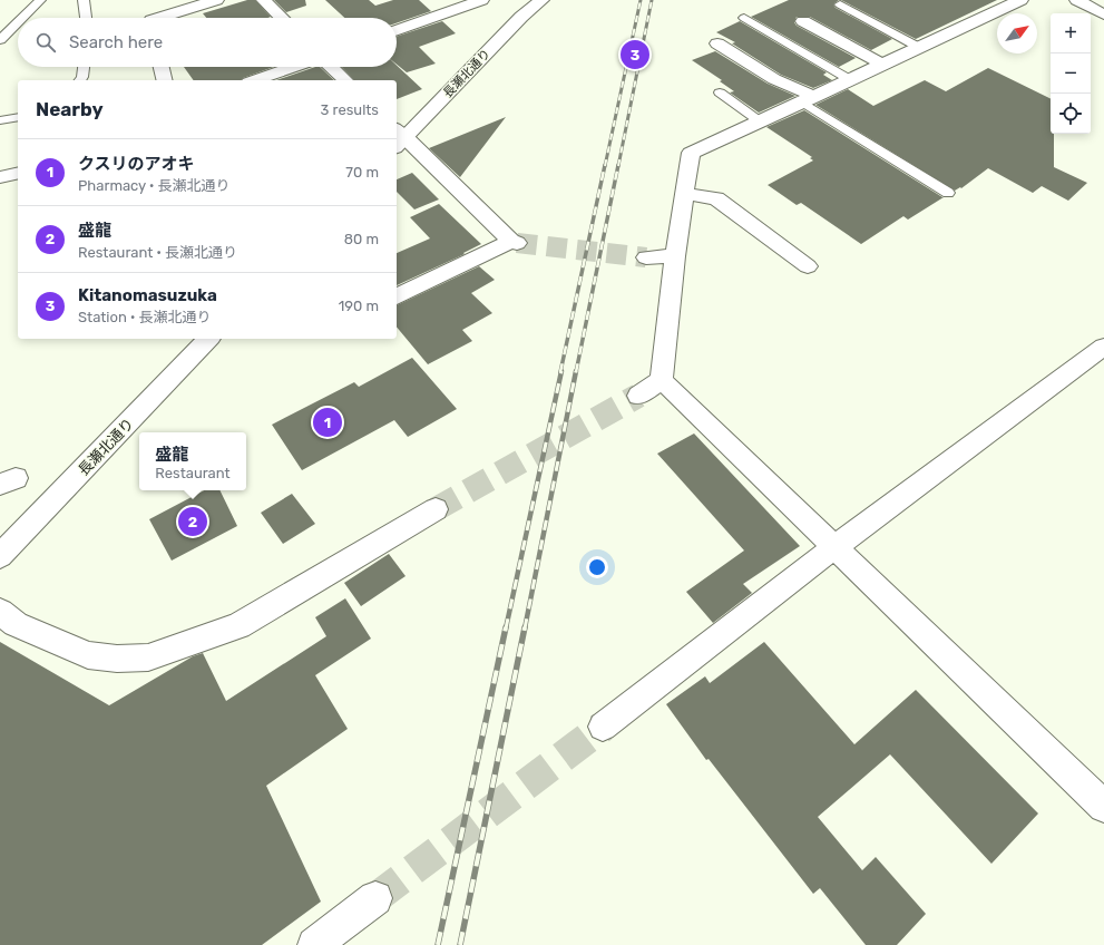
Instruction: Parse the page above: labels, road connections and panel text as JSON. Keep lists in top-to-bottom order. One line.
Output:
{"streets":{"street":["長瀬北通り"]},"north":"top right","page":{"map_buttons":["+","−"],"search":"Search here","pins":["3","1","2"],"heading":["Nearby","3 results"],"list":[{"mark":"1","name":"クスリのアオキ","note":"Pharmacy · 長瀬北通り","value":"70 m"},{"mark":"2","name":"盛龍","note":"Restaurant · 長瀬北通り","value":"80 m"},{"mark":"3","name":"Kitanomasuzuka","note":"Station · 長瀬北通り","value":"190 m"}],"popup":["盛龍","Restaurant"]}}
